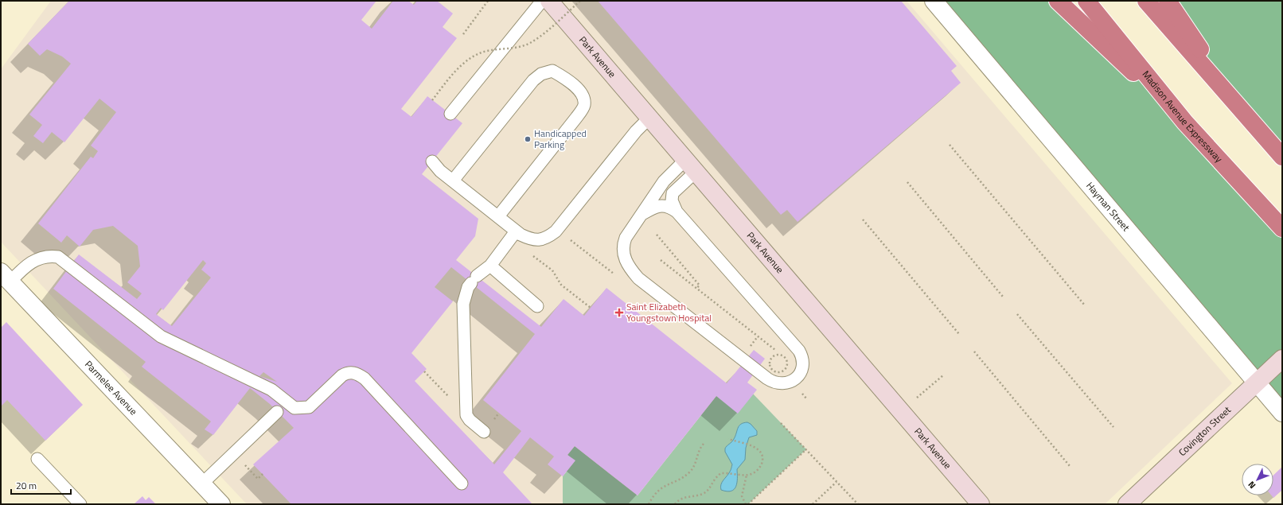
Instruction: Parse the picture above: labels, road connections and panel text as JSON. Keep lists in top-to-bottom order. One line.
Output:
{"streets":{"highway":["Madison Avenue Expressway"],"street":["Park Avenue","Hayman Street","Parmelee Avenue","Covington Street"]},"crossings":[["Hayman Street","Covington Street"]],"places":{"other":["Handicapped Parking"],"health":["Saint Elizabeth Youngstown Hospital"]},"scale_bar":"20 m","north":"bottom left"}
